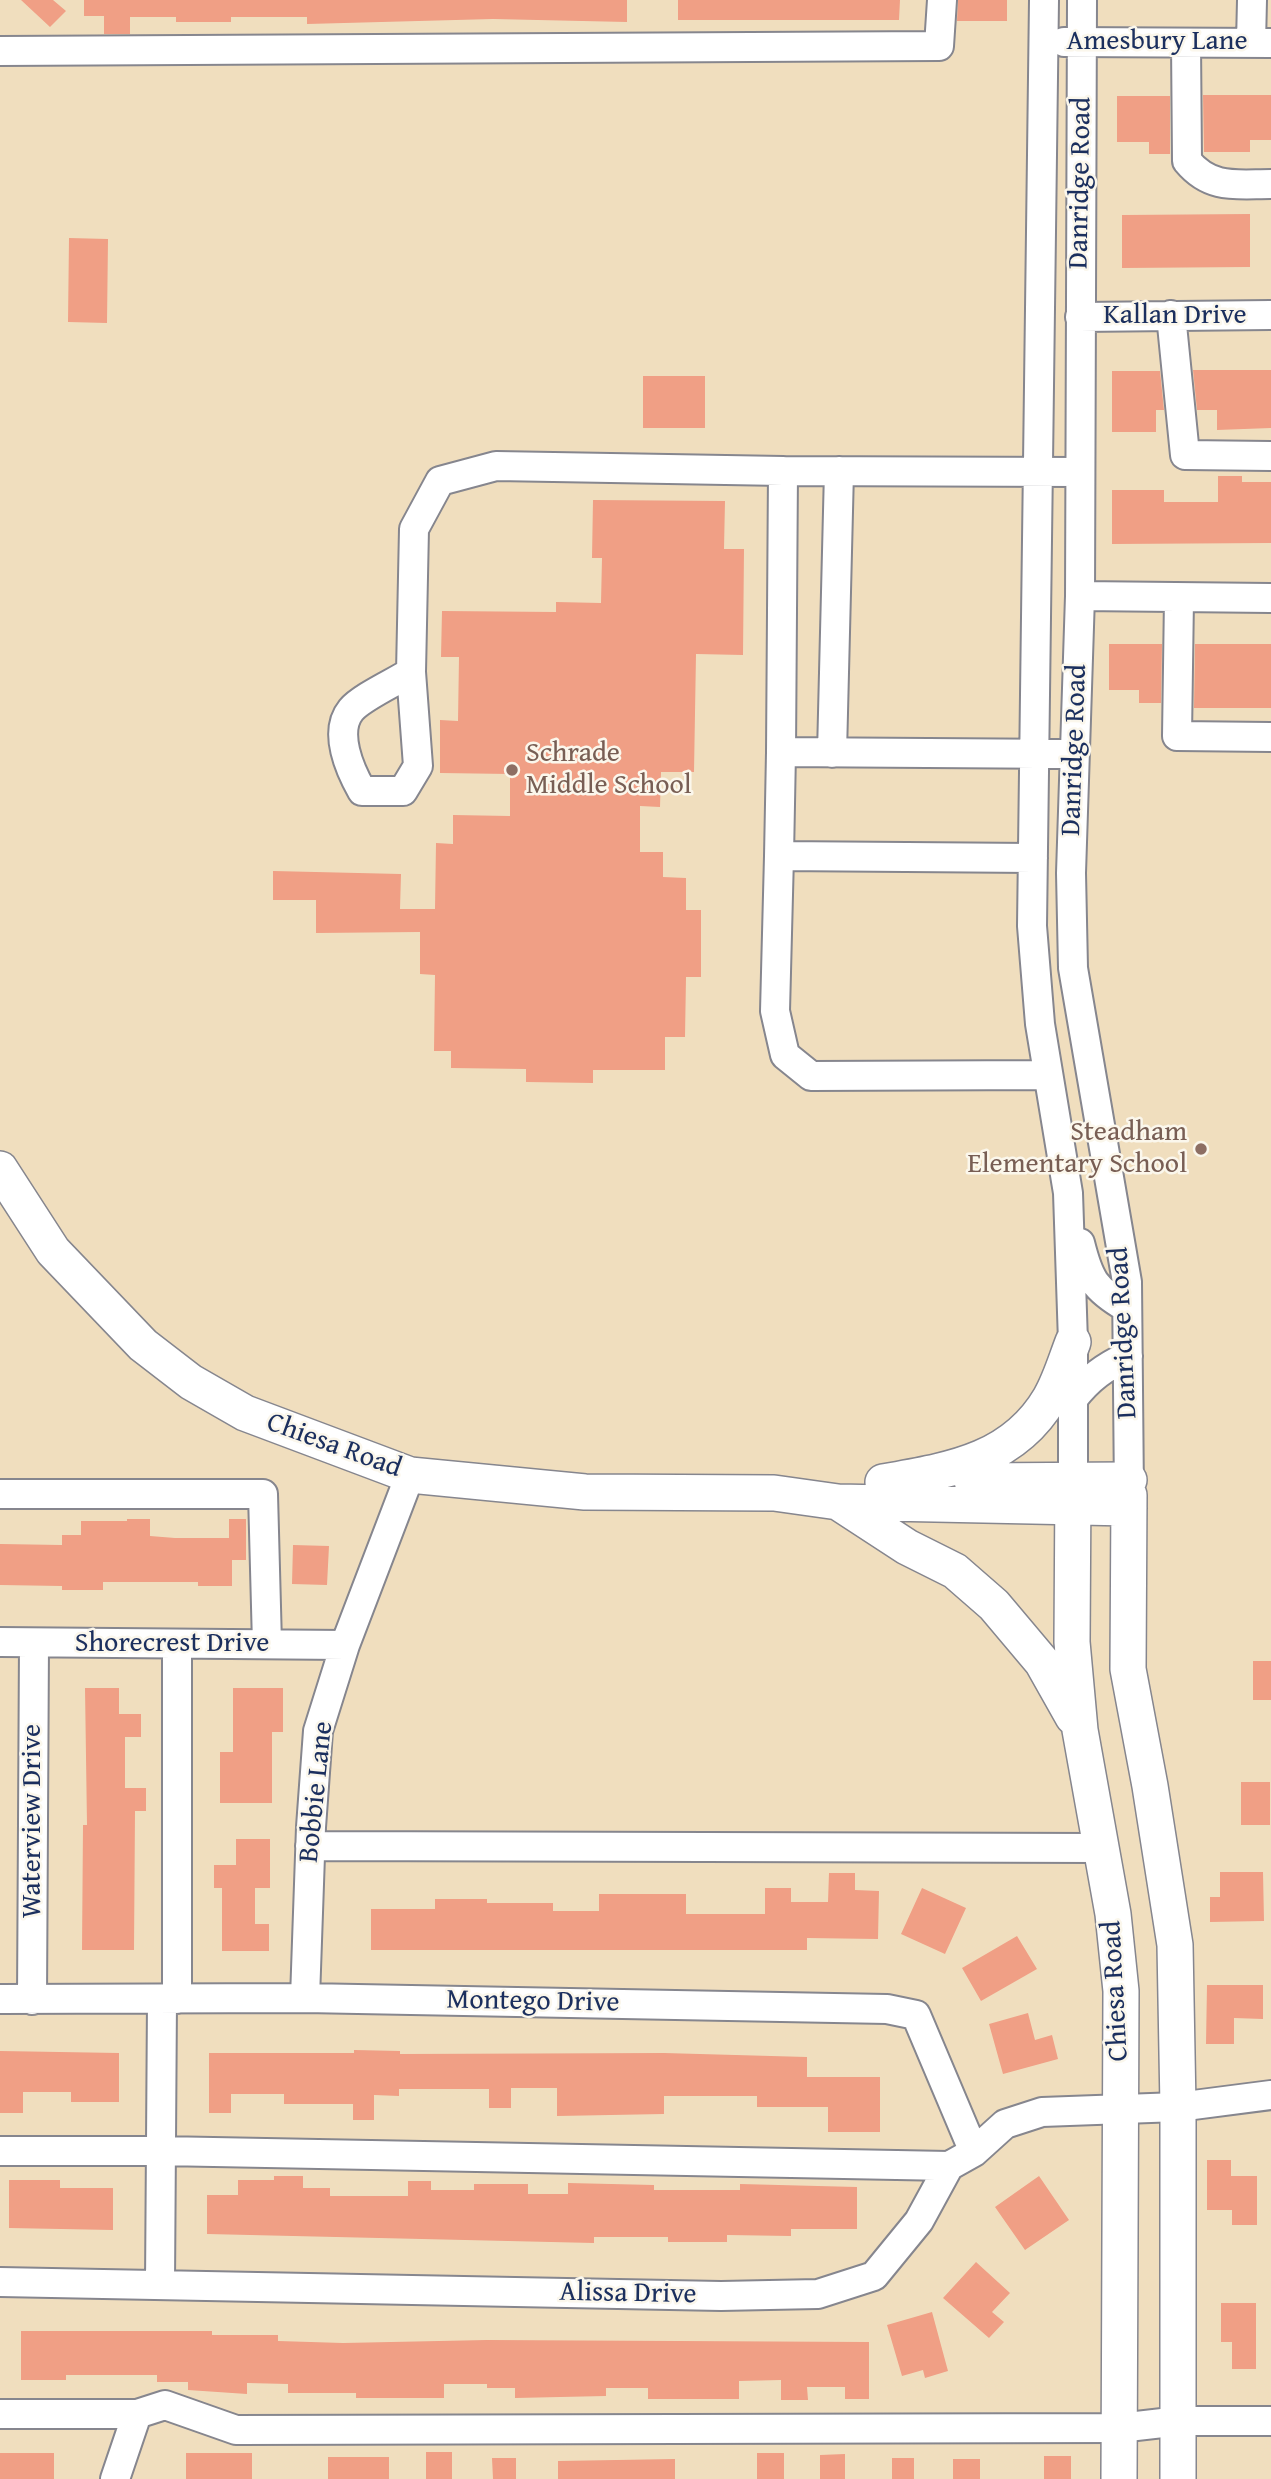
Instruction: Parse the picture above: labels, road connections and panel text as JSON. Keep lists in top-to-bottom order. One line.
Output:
{"streets":{"main road":["Chiesa Road"],"street":["Amesbury Lane","Danridge Road","Kallan Drive","Shorecrest Drive","Bobbie Lane","Waterview Drive","Montego Drive","Alissa Drive"]},"crossings":[["Amesbury Lane","Danridge Road"],["Danridge Road","Kallan Drive"],["Danridge Road","Chiesa Road"],["Chiesa Road","Bobbie Lane"],["Shorecrest Drive","Bobbie Lane"],["Shorecrest Drive","Waterview Drive"],["Bobbie Lane","Montego Drive"],["Waterview Drive","Montego Drive"]],"places":["Schrade Middle School","Steadham Elementary School"]}
